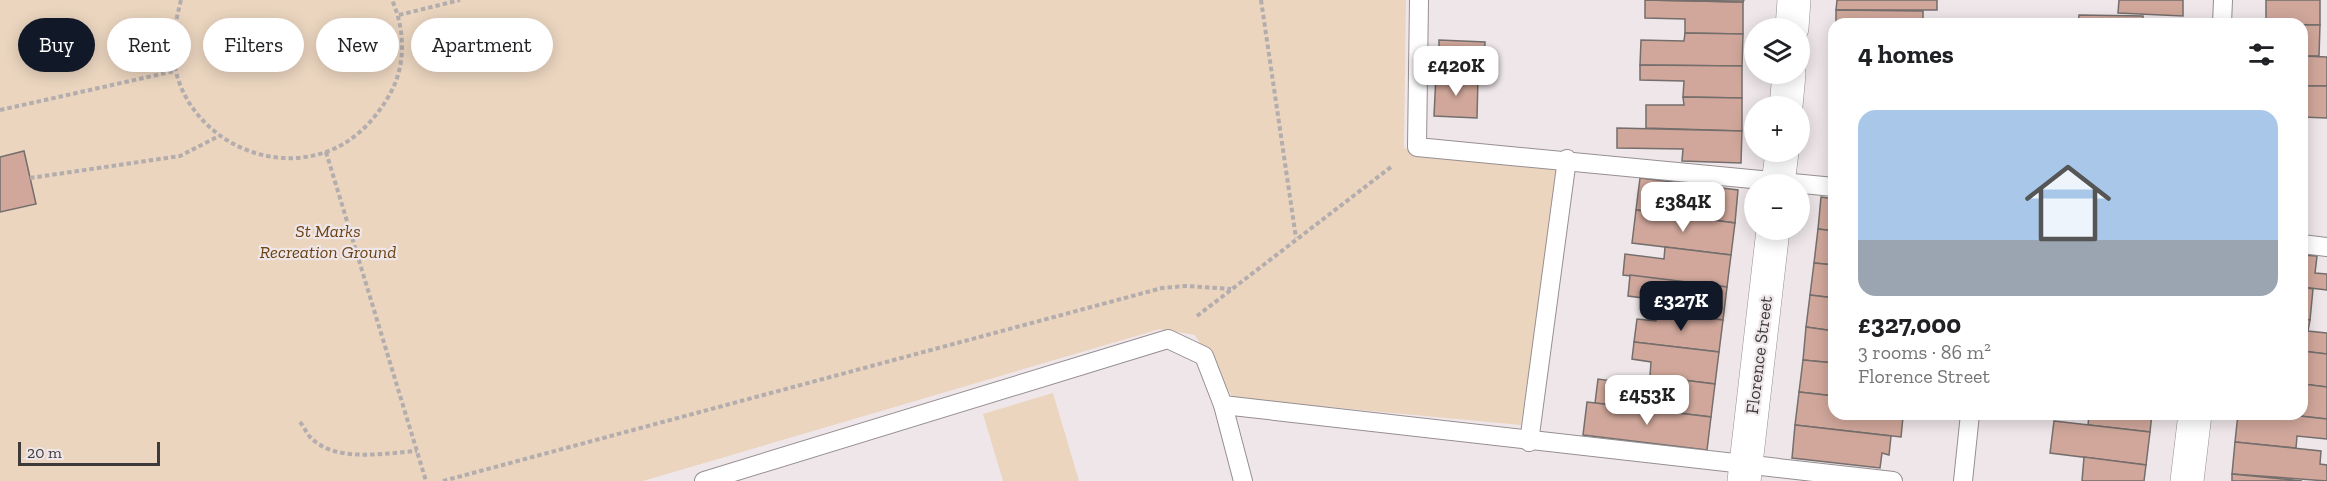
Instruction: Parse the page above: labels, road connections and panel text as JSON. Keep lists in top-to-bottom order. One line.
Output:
{"streets":{"street":["Florence Street"]},"parks":["St Marks Recreation Ground"],"scale_bar":"20 m","page":{"map_buttons":["+","−"],"chip":["Buy","Rent","Filters","New","Apartment"],"heading":"4 homes","price":["£420K","£384K","£327K","£453K"],"list":[{"name":"£327,000","note":"3 rooms · 86 m² · Florence Street"}],"scale":"20 m"}}
